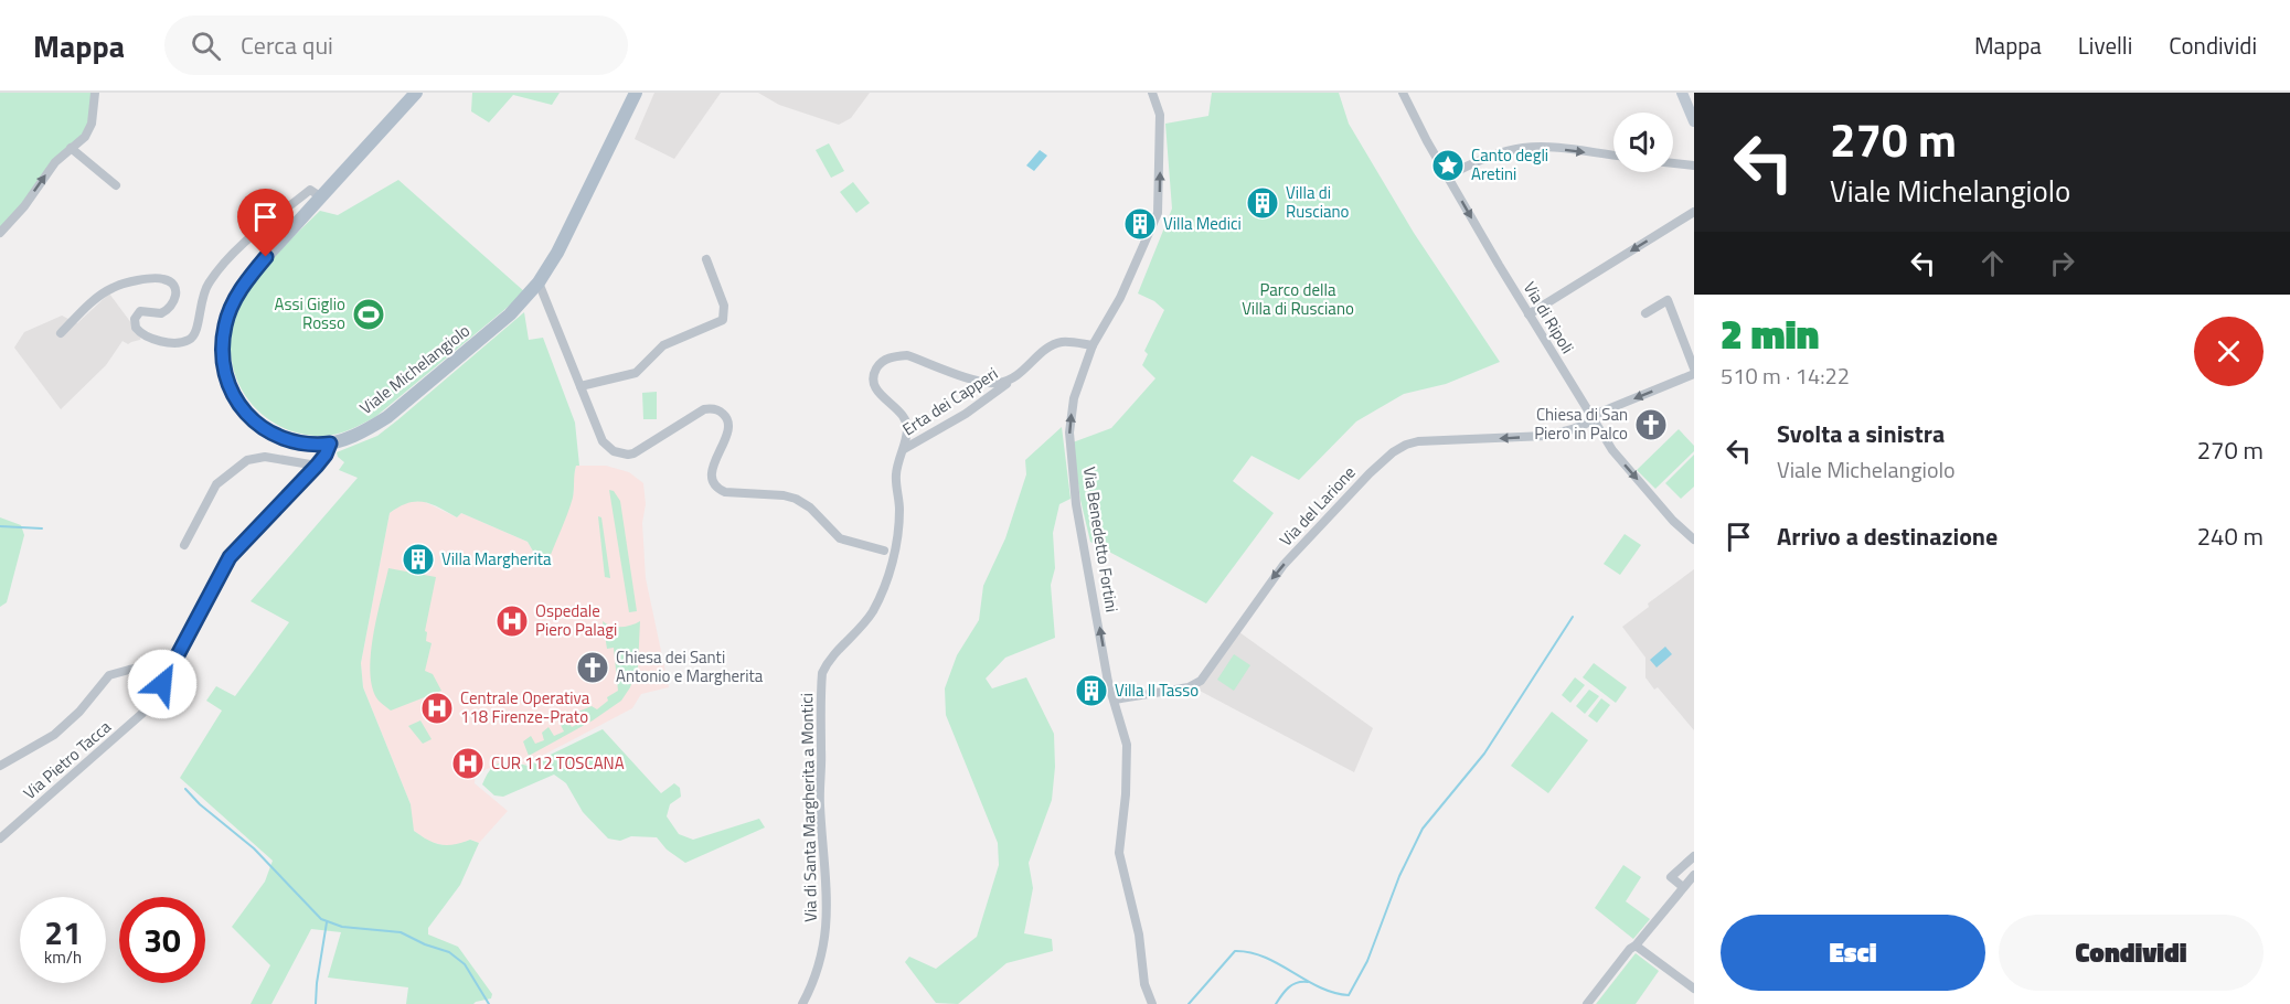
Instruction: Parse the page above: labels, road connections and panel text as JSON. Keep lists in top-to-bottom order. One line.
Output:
{"streets":{"main road":["Viale Michelangiolo"],"street":["Via di Ripoli","Erta dei Capperi","Via del Larione","Via Benedetto Fortini","Via Pietro Tacca","Via di Santa Margherita a Montici"]},"crossings":[["Via di Ripoli","Via del Larione"],["Viale Michelangiolo","Via Pietro Tacca"],["Erta dei Capperi","Via di Santa Margherita a Montici"],["Via del Larione","Via Benedetto Fortini"]],"one_way":["Via di Ripoli","Via del Larione","Via Benedetto Fortini"],"parks":["Parco della Villa di Rusciano"],"places":{"place":["Canto degli Aretini"],"building":["Villa di Rusciano","Villa Medici","Villa Margherita","Villa Il Tasso"],"sports":["Assi Giglio Rosso"],"church":["Chiesa di San Piero in Palco","Chiesa dei Santi Antonio e Margherita"],"hospital":["Ospedale Piero Palagi","Centrale Operativa 118 Firenze-Prato","CUR 112 TOSCANA"]},"page":{"header":"Mappa","search":"Cerca qui","nav":["Mappa","Livelli","Condividi"],"turn":["270 m","Viale Michelangiolo"],"heading":["2 min","510 m · 14:22"],"list":[{"name":"Svolta a sinistra","note":"Viale Michelangiolo","value":"270 m"},{"name":"Arrivo a destinazione","value":"240 m"}],"speed":"21 km/h","limit":"30","buttons":["Esci","Condividi"]}}
